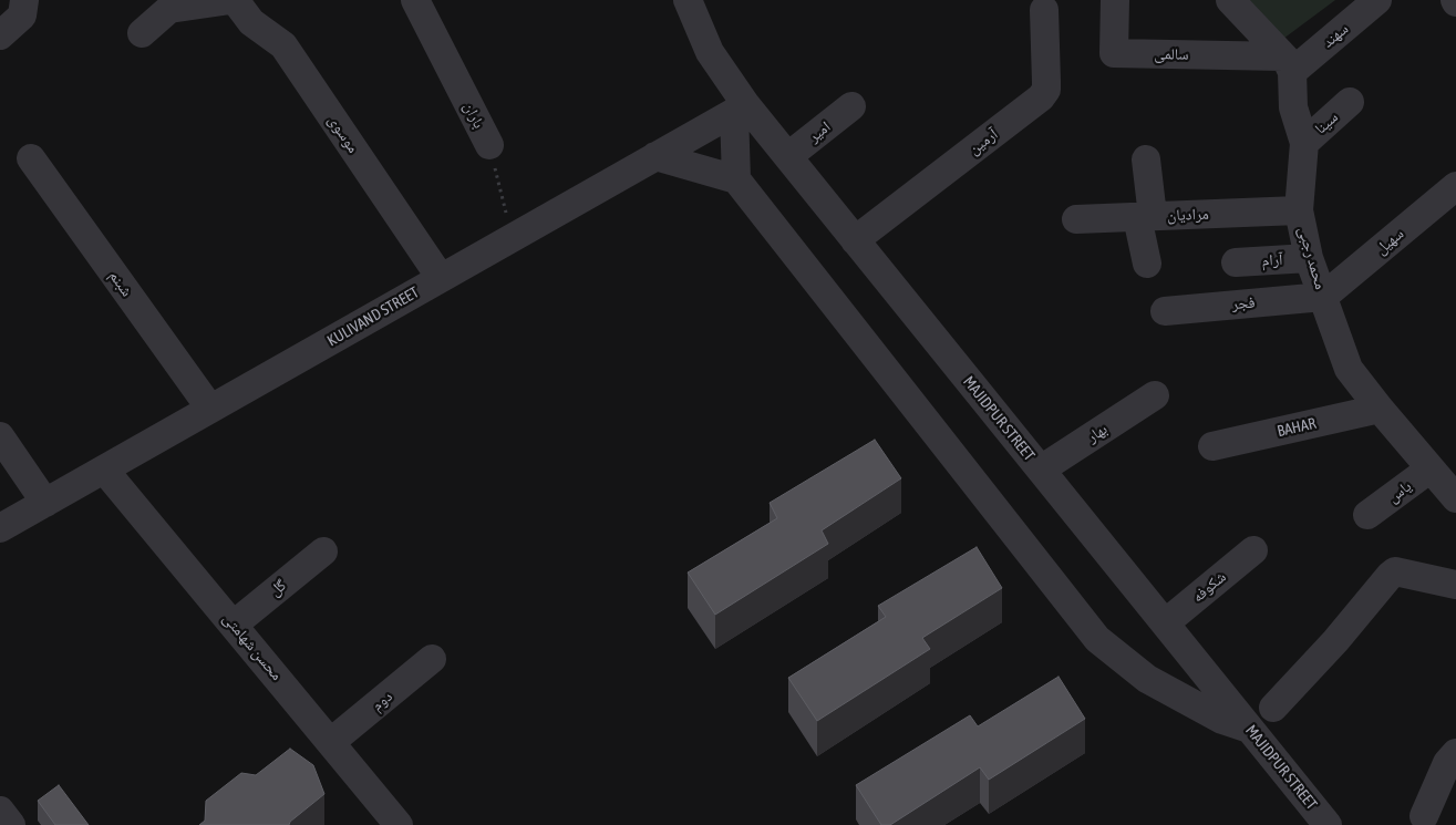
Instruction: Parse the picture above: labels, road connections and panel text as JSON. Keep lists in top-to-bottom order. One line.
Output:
{"streets":{"street":["سهند","سالمی","باران","سینا","امیر","موسوی","آرمین","مرادیان","سهیل","محمد رجبی","آرام","شبنم","فجر","KULIVAND STREET","MAJIDPUR STREET","BAHAR","بهار","یاس","شکوفه","گل","محسن شهامتی","دوم"]},"crossings":[["سهند","سالمی"],["سهند","محمد رجبی"],["سالمی","محمد رجبی"],["باران","KULIVAND STREET"],["سینا","محمد رجبی"],["امیر","MAJIDPUR STREET"],["موسوی","KULIVAND STREET"],["آرمین","MAJIDPUR STREET"],["مرادیان","محمد رجبی"],["سهیل","محمد رجبی"],["سهیل","فجر"],["محمد رجبی","آرام"],["محمد رجبی","فجر"],["محمد رجبی","BAHAR"],["محمد رجبی","یاس"],["شبنم","KULIVAND STREET"],["KULIVAND STREET","MAJIDPUR STREET"],["KULIVAND STREET","محسن شهامتی"],["MAJIDPUR STREET","بهار"],["MAJIDPUR STREET","شکوفه"],["گل","محسن شهامتی"],["محسن شهامتی","دوم"]]}
